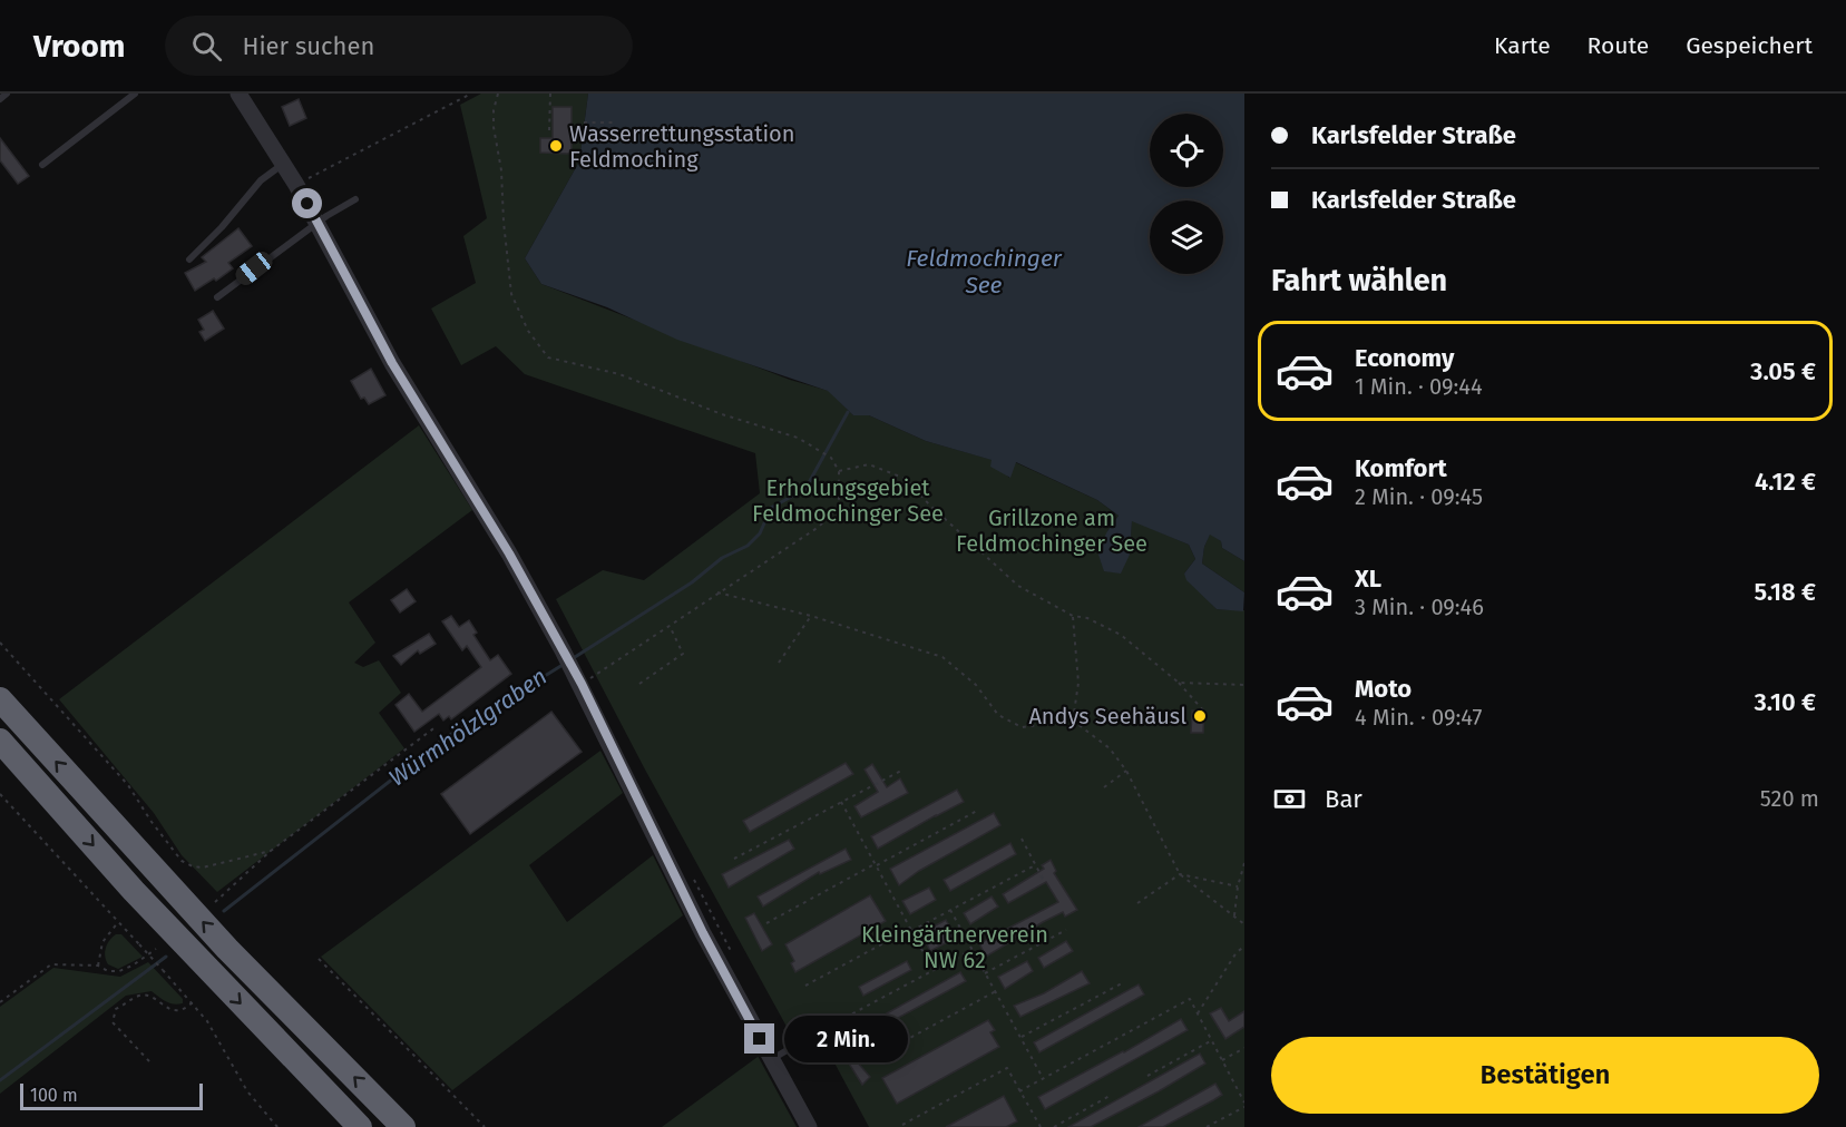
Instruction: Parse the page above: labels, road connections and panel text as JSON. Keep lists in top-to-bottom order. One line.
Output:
{"water":["Feldmochinger See","Würmhölzlgraben"],"parks":["Erholungsgebiet Feldmochinger See","Grillzone am Feldmochinger See","Kleingärtnerverein NW 62"],"places":["Wasserrettungsstation Feldmoching","Andys Seehäusl"],"scale_bar":"100 m","page":{"header":"Vroom","search":"Hier suchen","nav":["Karte","Route","Gespeichert"],"banner":["Karlsfelder Straße","Karlsfelder Straße"],"heading":"Fahrt wählen","list":[{"name":"Economy","note":"1 Min. · 09:44","value":"3.05 €"},{"name":"Komfort","note":"2 Min. · 09:45","value":"4.12 €"},{"name":"XL","note":"3 Min. · 09:46","value":"5.18 €"},{"name":"Moto","note":"4 Min. · 09:47","value":"3.10 €"}],"pay":["Bar","520 m"],"bubble":"2 Min.","buttons":"Bestätigen","scale":"100 m"}}
